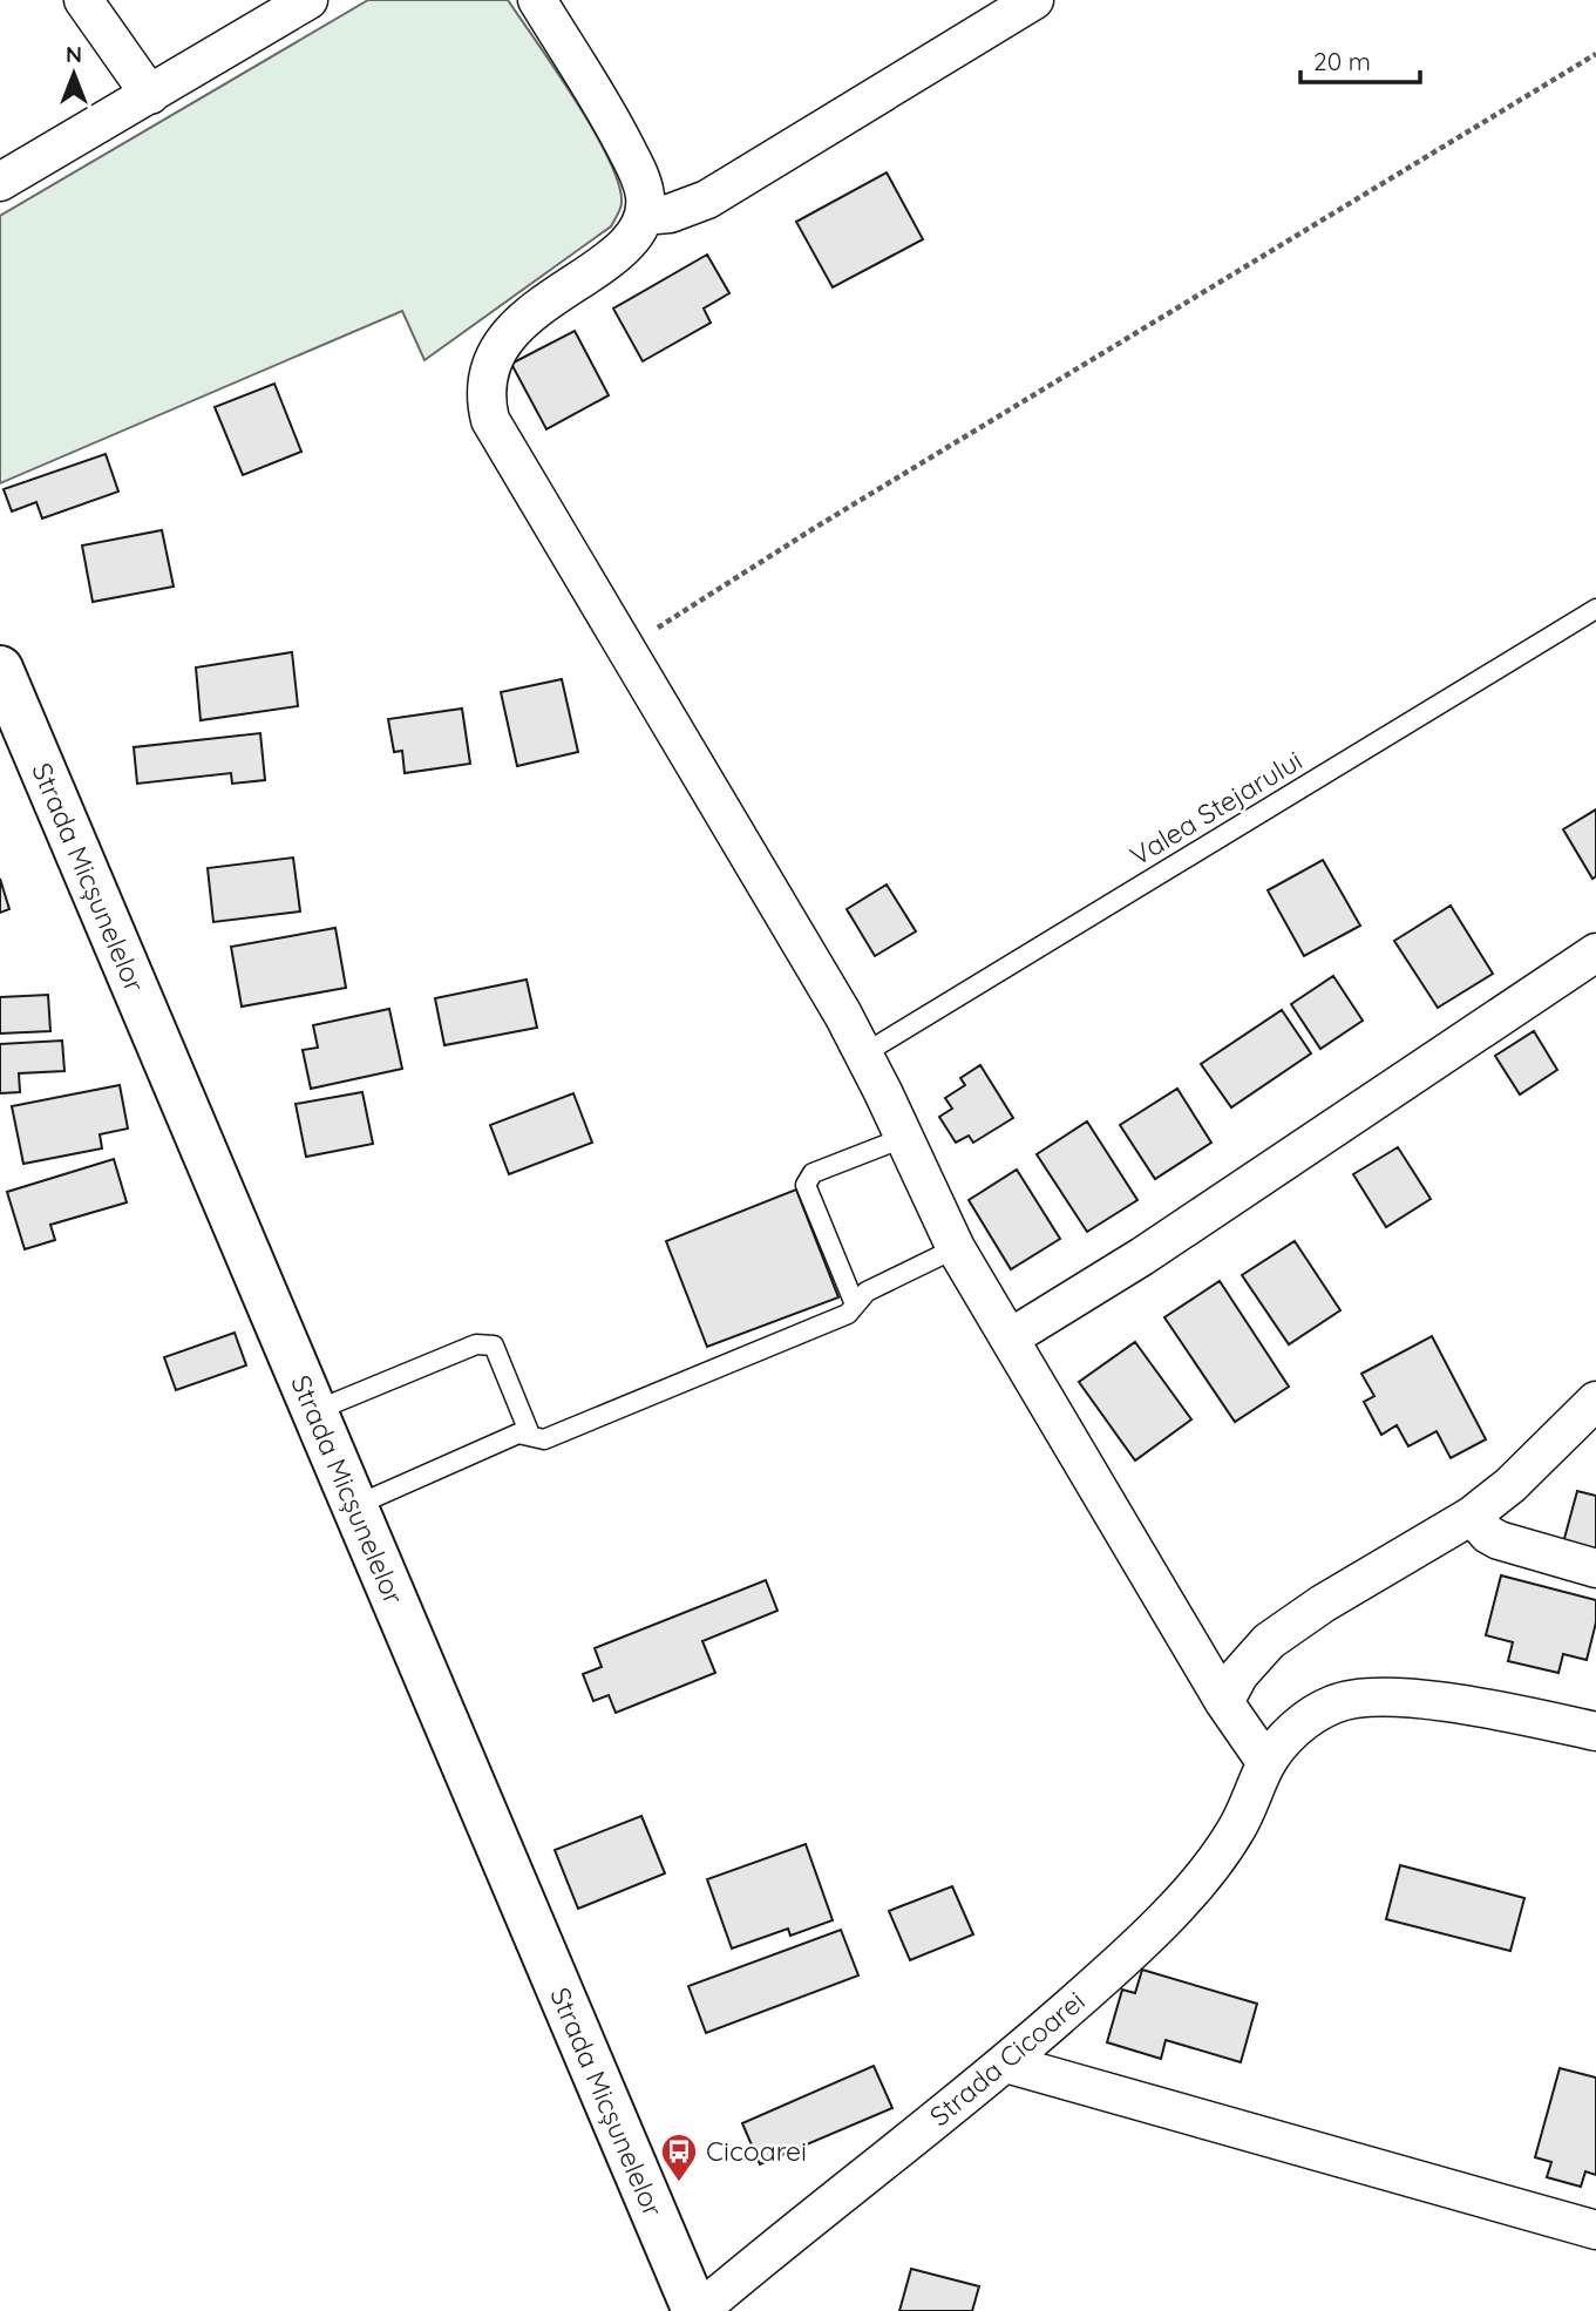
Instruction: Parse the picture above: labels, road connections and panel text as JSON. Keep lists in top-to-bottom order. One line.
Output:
{"streets":{"street":["Strada Micșunelelor","Strada Cicoarei"],"lane":["Valea Stejarului"]},"crossings":[["Strada Micșunelelor","Strada Cicoarei"]],"places":{"bus stop":["Cicoarei"]},"scale_bar":"20 m","north":"top"}
